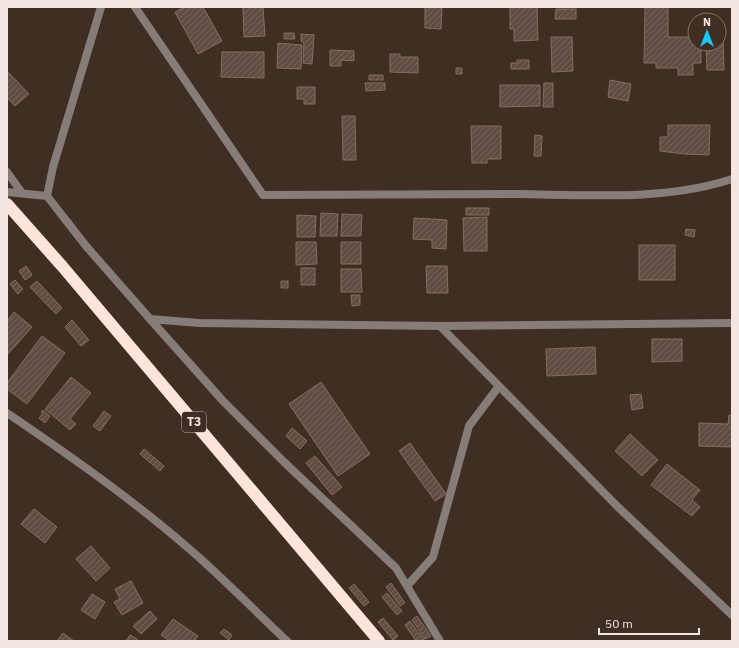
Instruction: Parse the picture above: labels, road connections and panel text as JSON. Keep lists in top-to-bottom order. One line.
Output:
{"streets":{"highway":["T3"]},"scale_bar":"50 m","north":"top"}
